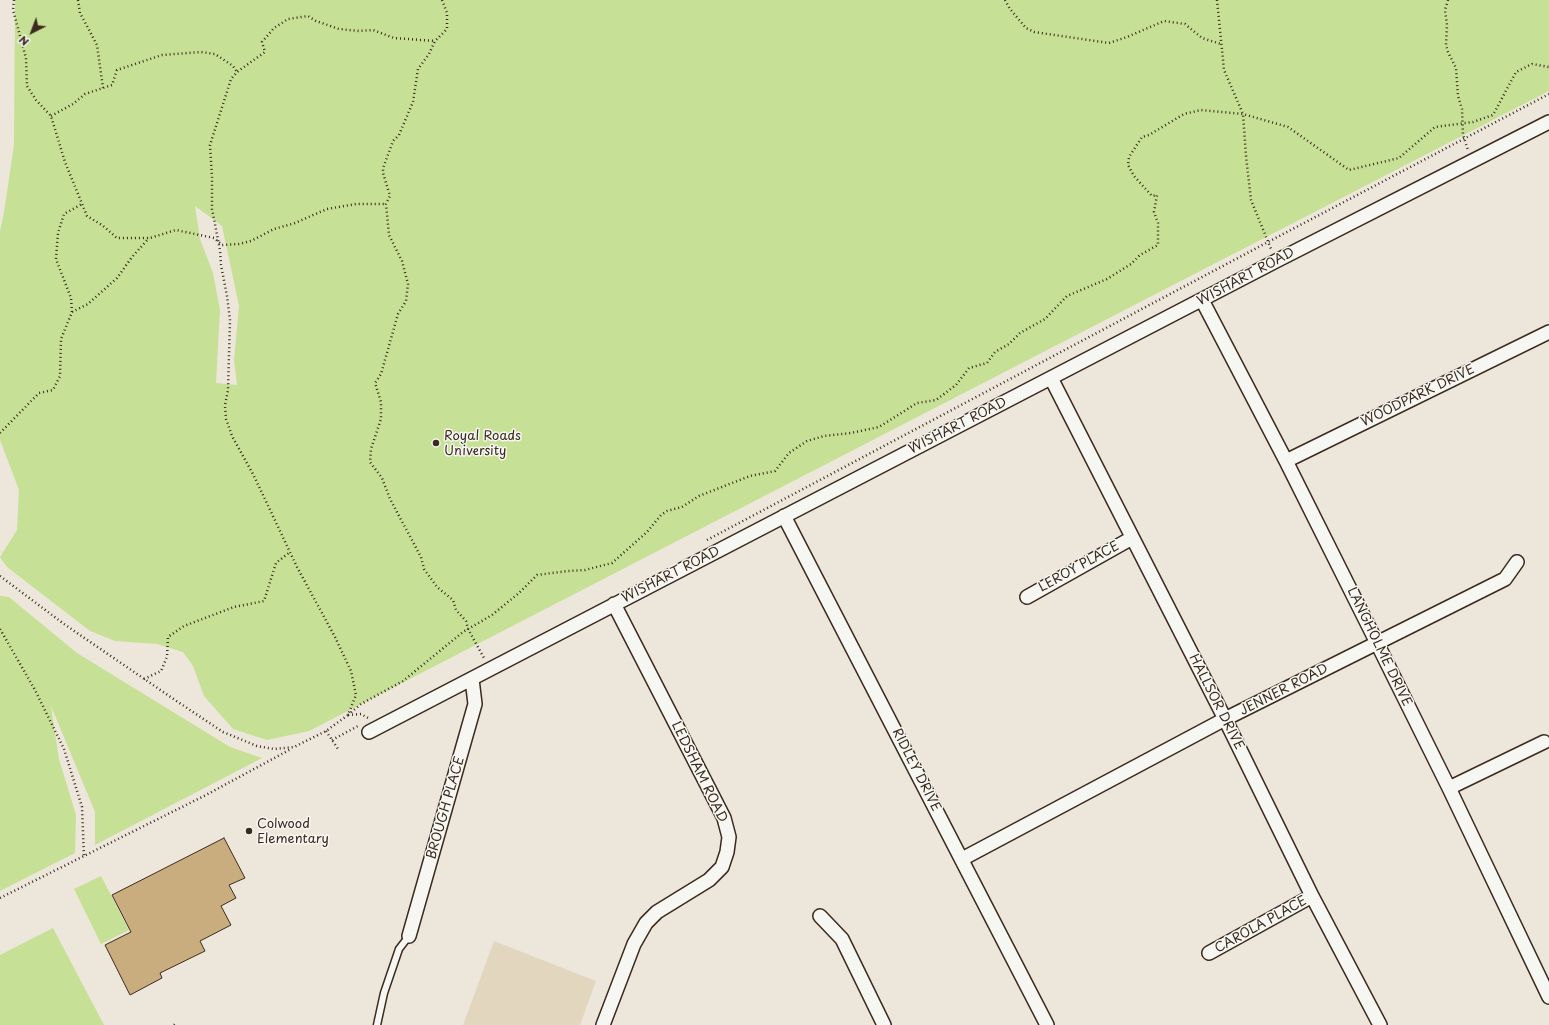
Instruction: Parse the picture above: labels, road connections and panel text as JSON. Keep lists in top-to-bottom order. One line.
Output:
{"streets":{"street":["WISHART ROAD","WOODPARK DRIVE","LEROY PLACE","LANGHOLME DRIVE","JENNER ROAD","HALLSOR DRIVE","RIDLEY DRIVE","LEDSHAM ROAD","BROUGH PLACE","CAROLA PLACE"]},"crossings":[["WISHART ROAD","LANGHOLME DRIVE"],["WISHART ROAD","HALLSOR DRIVE"],["WISHART ROAD","RIDLEY DRIVE"],["WISHART ROAD","LEDSHAM ROAD"],["WISHART ROAD","BROUGH PLACE"],["WOODPARK DRIVE","LANGHOLME DRIVE"],["LEROY PLACE","HALLSOR DRIVE"],["LANGHOLME DRIVE","JENNER ROAD"],["JENNER ROAD","HALLSOR DRIVE"],["JENNER ROAD","RIDLEY DRIVE"],["HALLSOR DRIVE","CAROLA PLACE"]],"places":["Royal Roads University","Colwood Elementary"],"north":"bottom left"}
